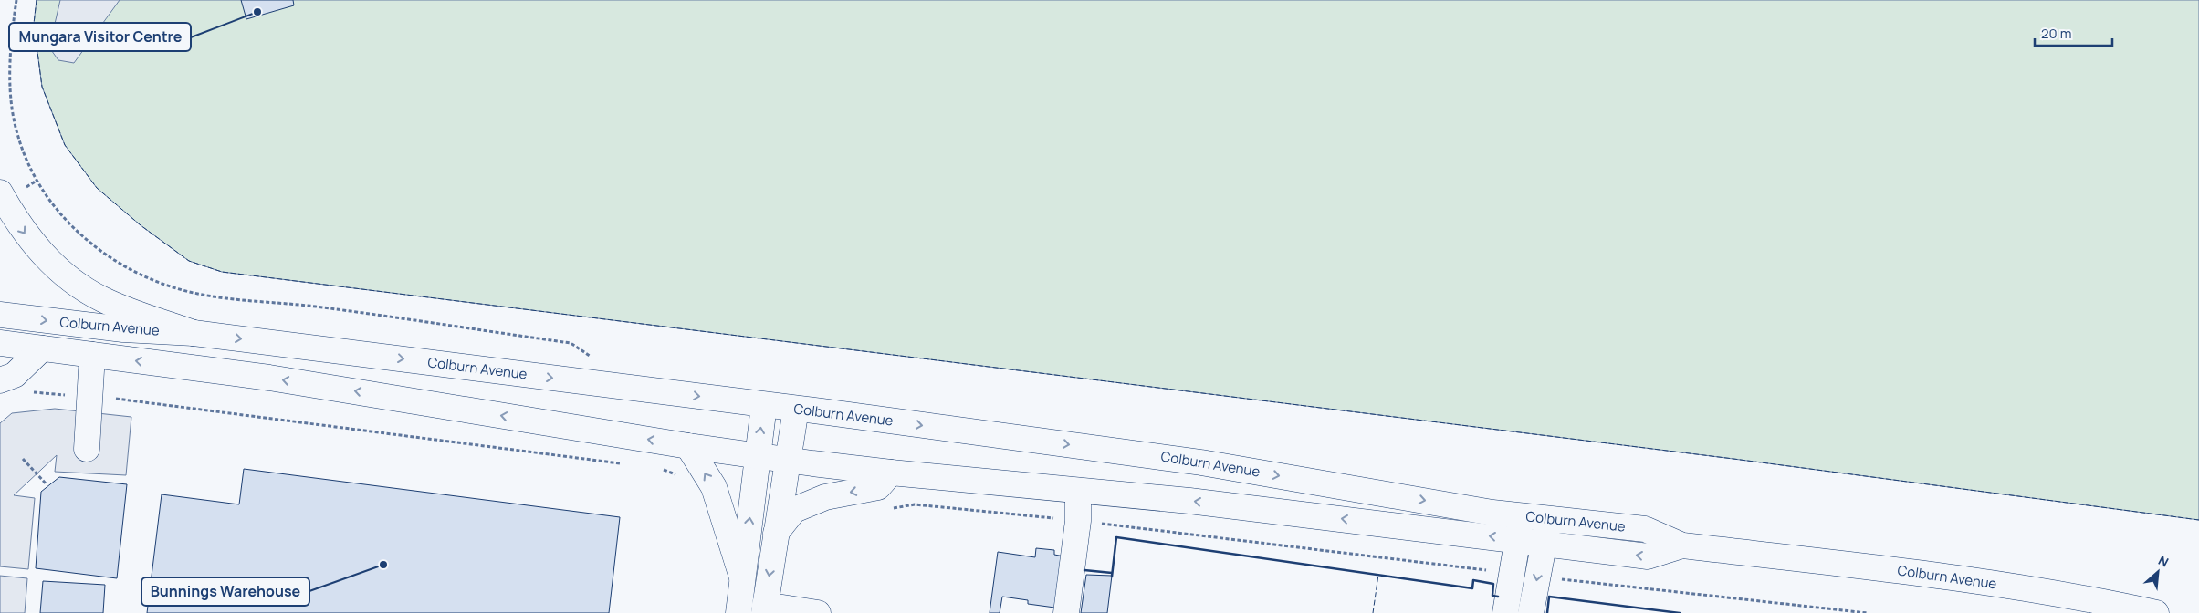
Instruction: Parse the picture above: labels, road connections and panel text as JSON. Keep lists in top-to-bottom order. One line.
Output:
{"streets":{"main road":["Colburn Avenue"]},"places":["Mungara Visitor Centre","Bunnings Warehouse"],"scale_bar":"20 m","north":"top right"}
